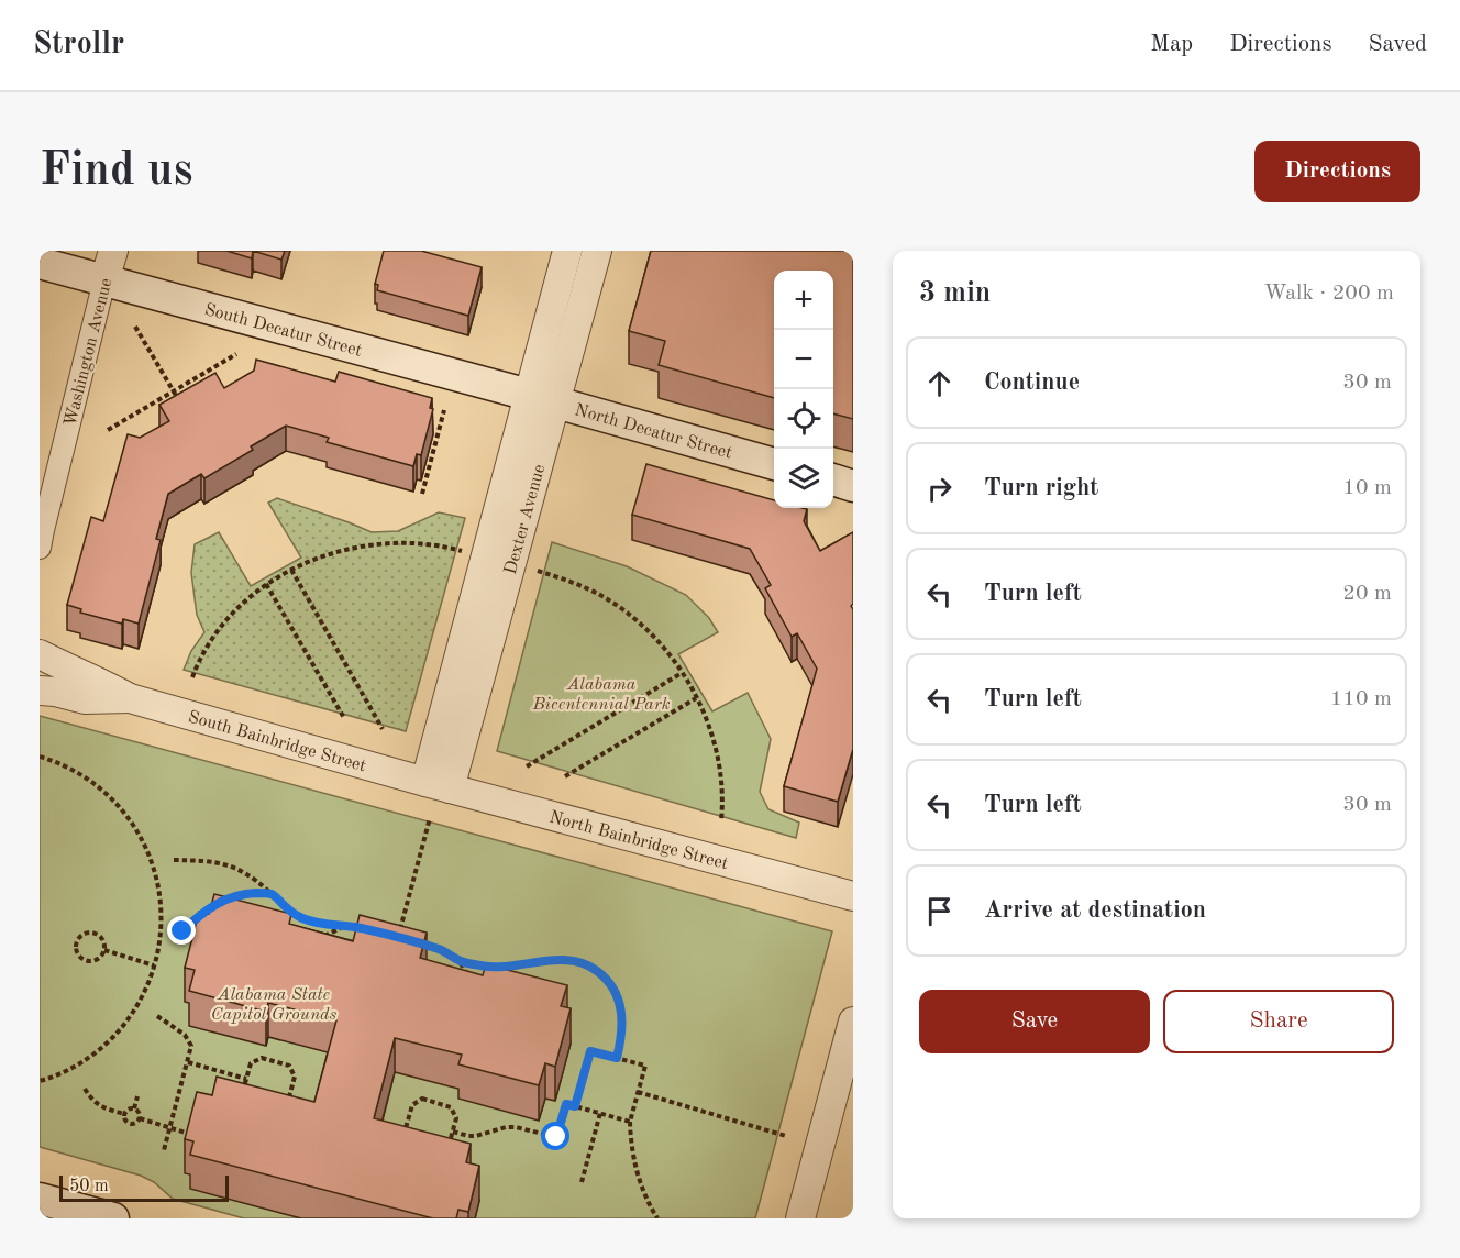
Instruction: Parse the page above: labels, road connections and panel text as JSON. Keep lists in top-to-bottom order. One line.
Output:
{"streets":{"main road":["South Decatur Street","North Decatur Street"],"street":["Washington Avenue","Dexter Avenue","South Bainbridge Street","North Bainbridge Street"]},"crossings":[["South Decatur Street","Washington Avenue"],["South Decatur Street","North Decatur Street"],["South Decatur Street","Dexter Avenue"],["North Decatur Street","Dexter Avenue"],["Dexter Avenue","South Bainbridge Street"],["Dexter Avenue","North Bainbridge Street"],["South Bainbridge Street","North Bainbridge Street"]],"parks":["Alabama Bicentennial Park","Alabama State Capitol Grounds"],"scale_bar":"50 m","page":{"header":"Strollr","nav":["Map","Directions","Saved"],"buttons":["Directions",["Save","Share"]],"title":"Find us","heading":["3 min","Walk · 200 m"],"map_buttons":["+","−"],"list":[["Continue","30 m"],["Turn right","10 m"],["Turn left","20 m"],["Turn left","110 m"],["Turn left","30 m"],"Arrive at destination"],"scale":"50 m"}}
